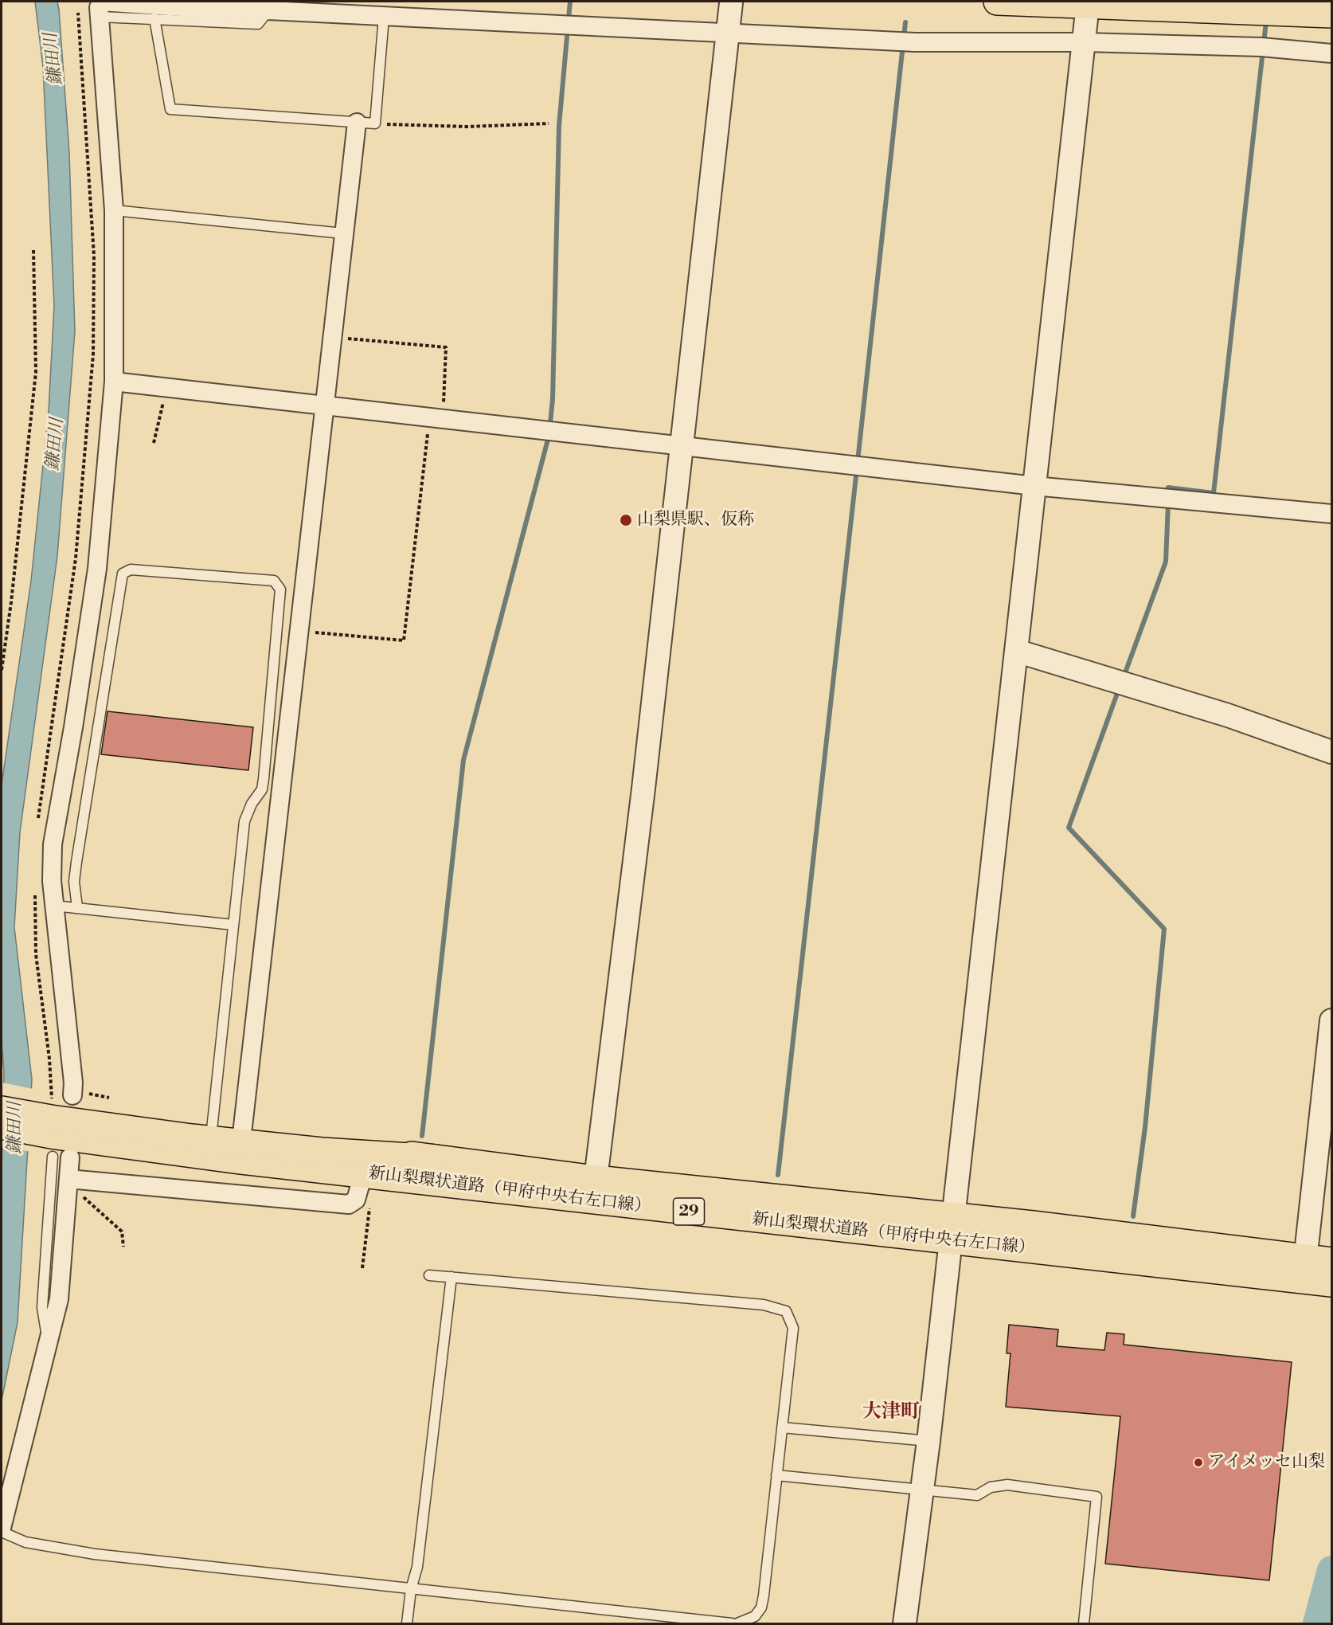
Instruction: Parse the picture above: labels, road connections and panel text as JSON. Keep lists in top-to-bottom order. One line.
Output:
{"streets":{"main road":["新山梨環状道路（甲府中央右左口線）","29"]},"districts":["大津町"],"water":["鎌田川"],"places":["山梨県駅、仮称","アイメッセ山梨"]}
